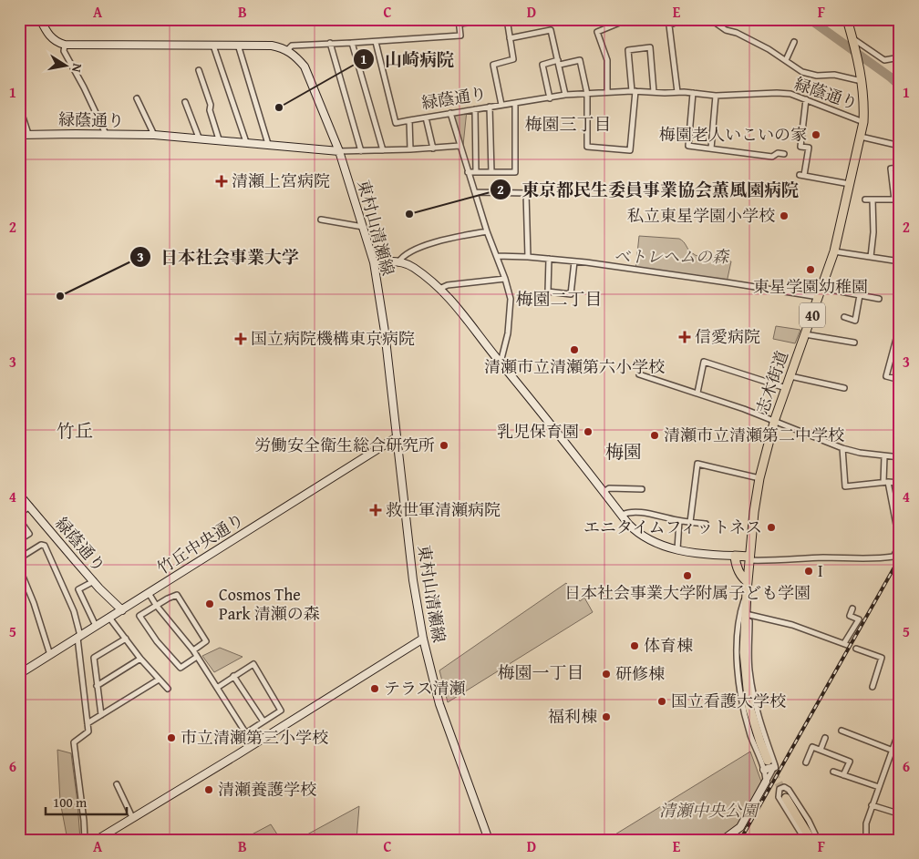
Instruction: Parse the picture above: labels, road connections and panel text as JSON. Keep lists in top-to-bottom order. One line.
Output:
{"streets":{"main road":["40","志木街道"],"street":["緑蔭通り","東村山清瀬線","竹丘中央通り"]},"crossings":[["緑蔭通り","東村山清瀬線"],["緑蔭通り","志木街道"],["緑蔭通り","竹丘中央通り"],["東村山清瀬線","竹丘中央通り"]],"districts":["梅園三丁目","梅園二丁目","竹丘","梅園","梅園一丁目"],"parks":["ベトレヘムの森","清瀬中央公園"],"places":{"other":["山崎病院","梅園老人いこいの家","東京都民生委員事業協会薫風園病院","私立東星学園小学校","東星学園幼稚園","日本社会事業大学","清瀬市立清瀬第六小学校","乳児保育園","清瀬市立清瀬第二中学校","労働安全衛生総合研究所","エニタイムフィットネス","Ⅰ","日本社会事業大学附属子ども学園","Cosmos The Park 清瀬の森","体育棟","研修棟","テラス清瀬","国立看護大学校","福利棟","市立清瀬第三小学校","清瀬養護学校"],"health":["清瀬上宮病院","信愛病院","国立病院機構東京病院","救世軍清瀬病院"]},"scale_bar":"100 m","north":"right","grid":{"columns":["A","B","C","D","E","F"],"rows":["1","2","3","4","5","6"]}}
